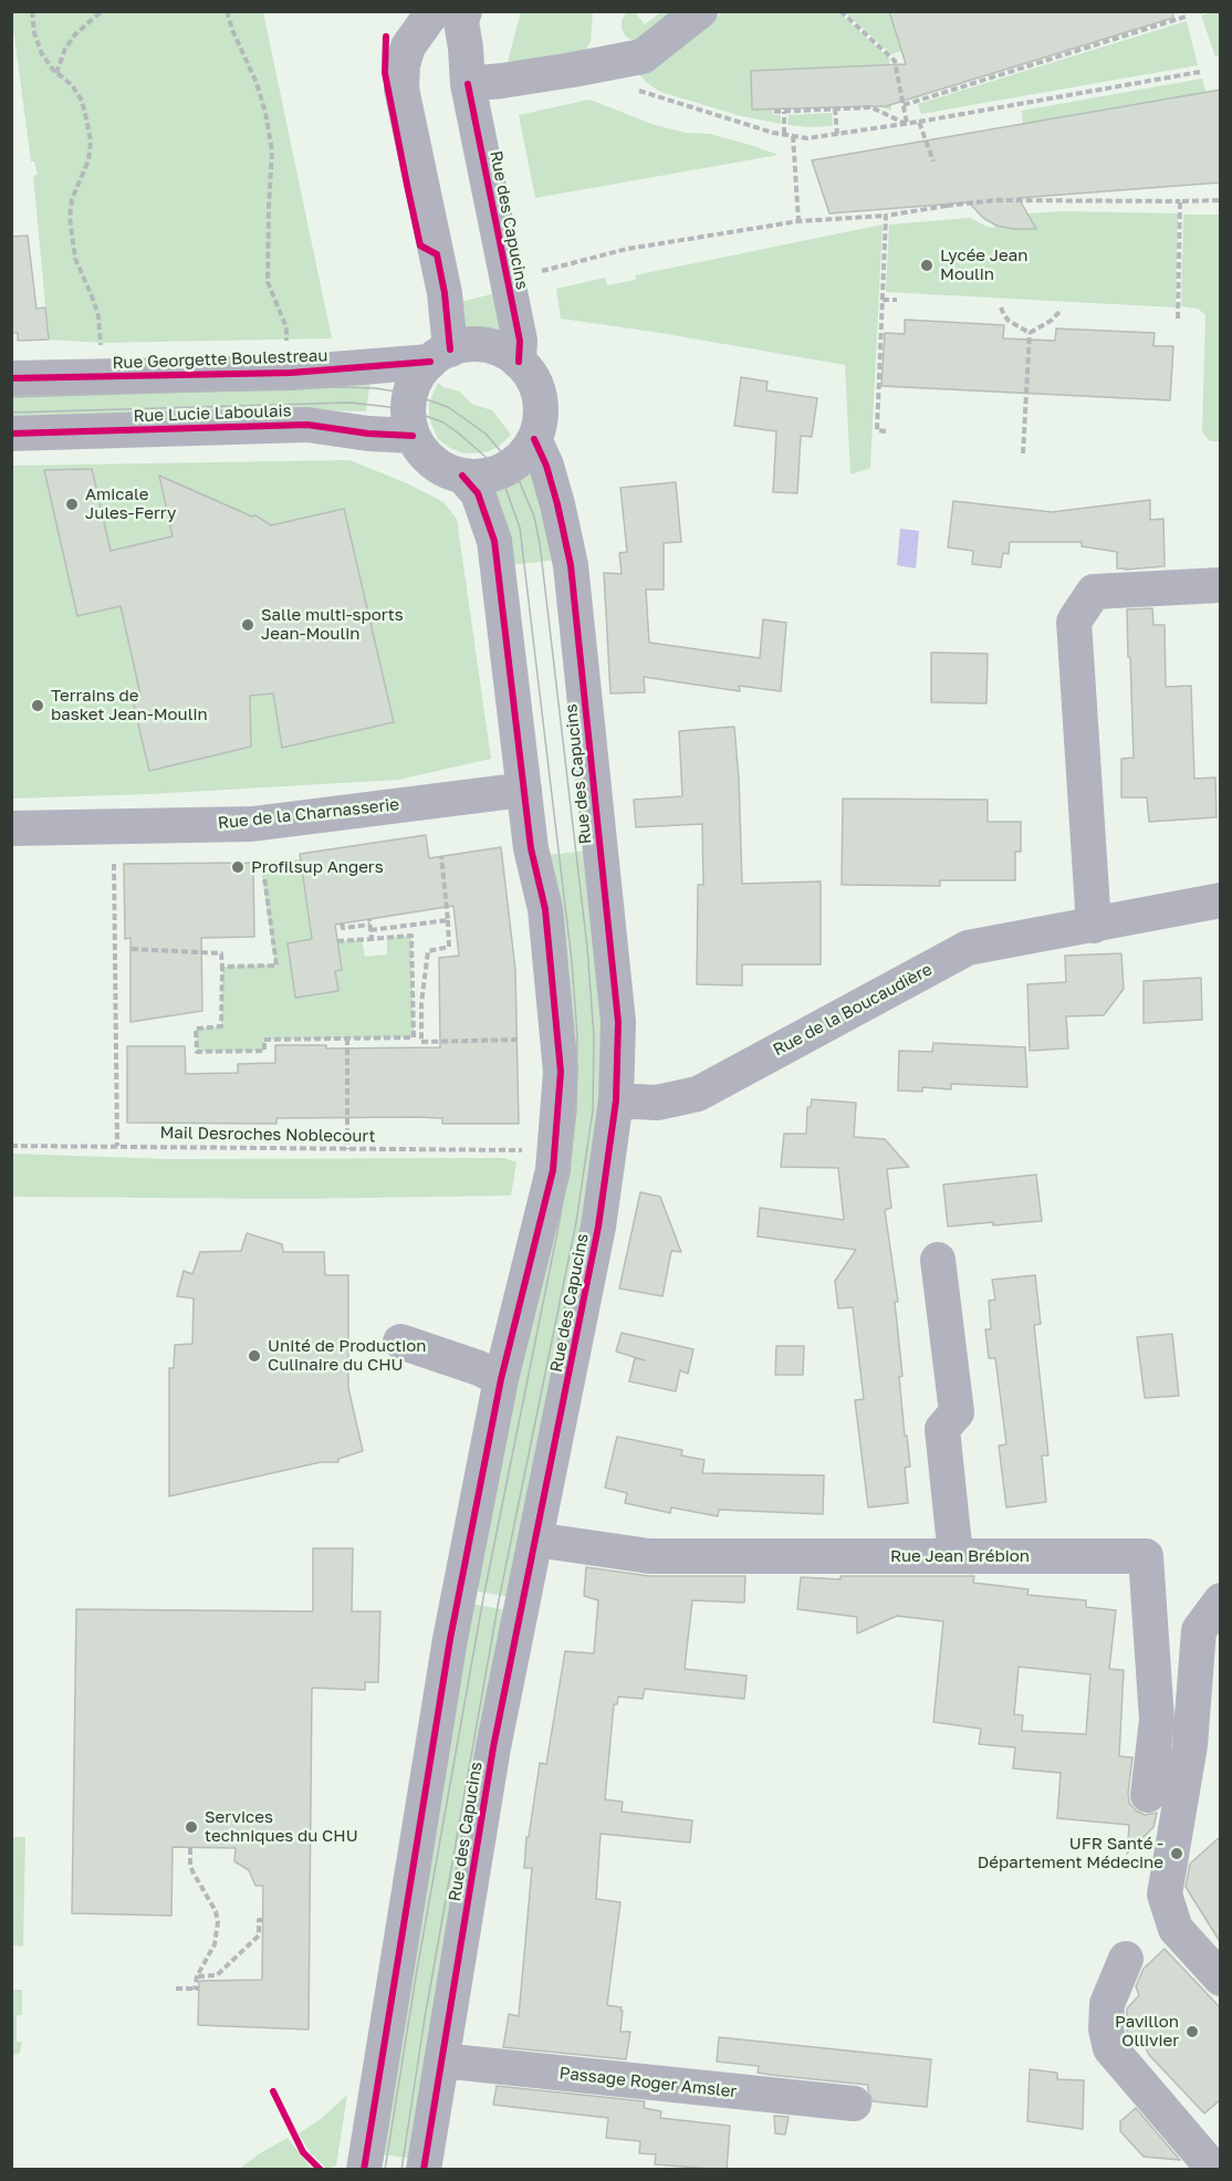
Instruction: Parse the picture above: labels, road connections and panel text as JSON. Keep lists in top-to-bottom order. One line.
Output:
{"streets":{"street":["Rue des Capucins","Rue Georgette Boulestreau","Rue Lucie Laboulais","Rue de la Charnasserie","Rue de la Boucaudière","Rue Jean Brébion","Passage Roger Amsler"],"path":["Mail Desroches Noblecourt"]},"crossings":[["Rue des Capucins","Rue Georgette Boulestreau"],["Rue des Capucins","Rue Lucie Laboulais"],["Rue des Capucins","Rue de la Boucaudière"],["Rue des Capucins","Rue Jean Brébion"],["Rue des Capucins","Passage Roger Amsler"],["Rue Georgette Boulestreau","Rue Lucie Laboulais"]],"places":["Lycée Jean Moulin","Amicale Jules-Ferry","Salle multi-sports Jean-Moulin","Terrains de basket Jean-Moulin","Profilsup Angers","Unité de Production Culinaire du CHU","Services techniques du CHU","UFR Santé - Département Médecine","Pavillon Ollivier"]}
